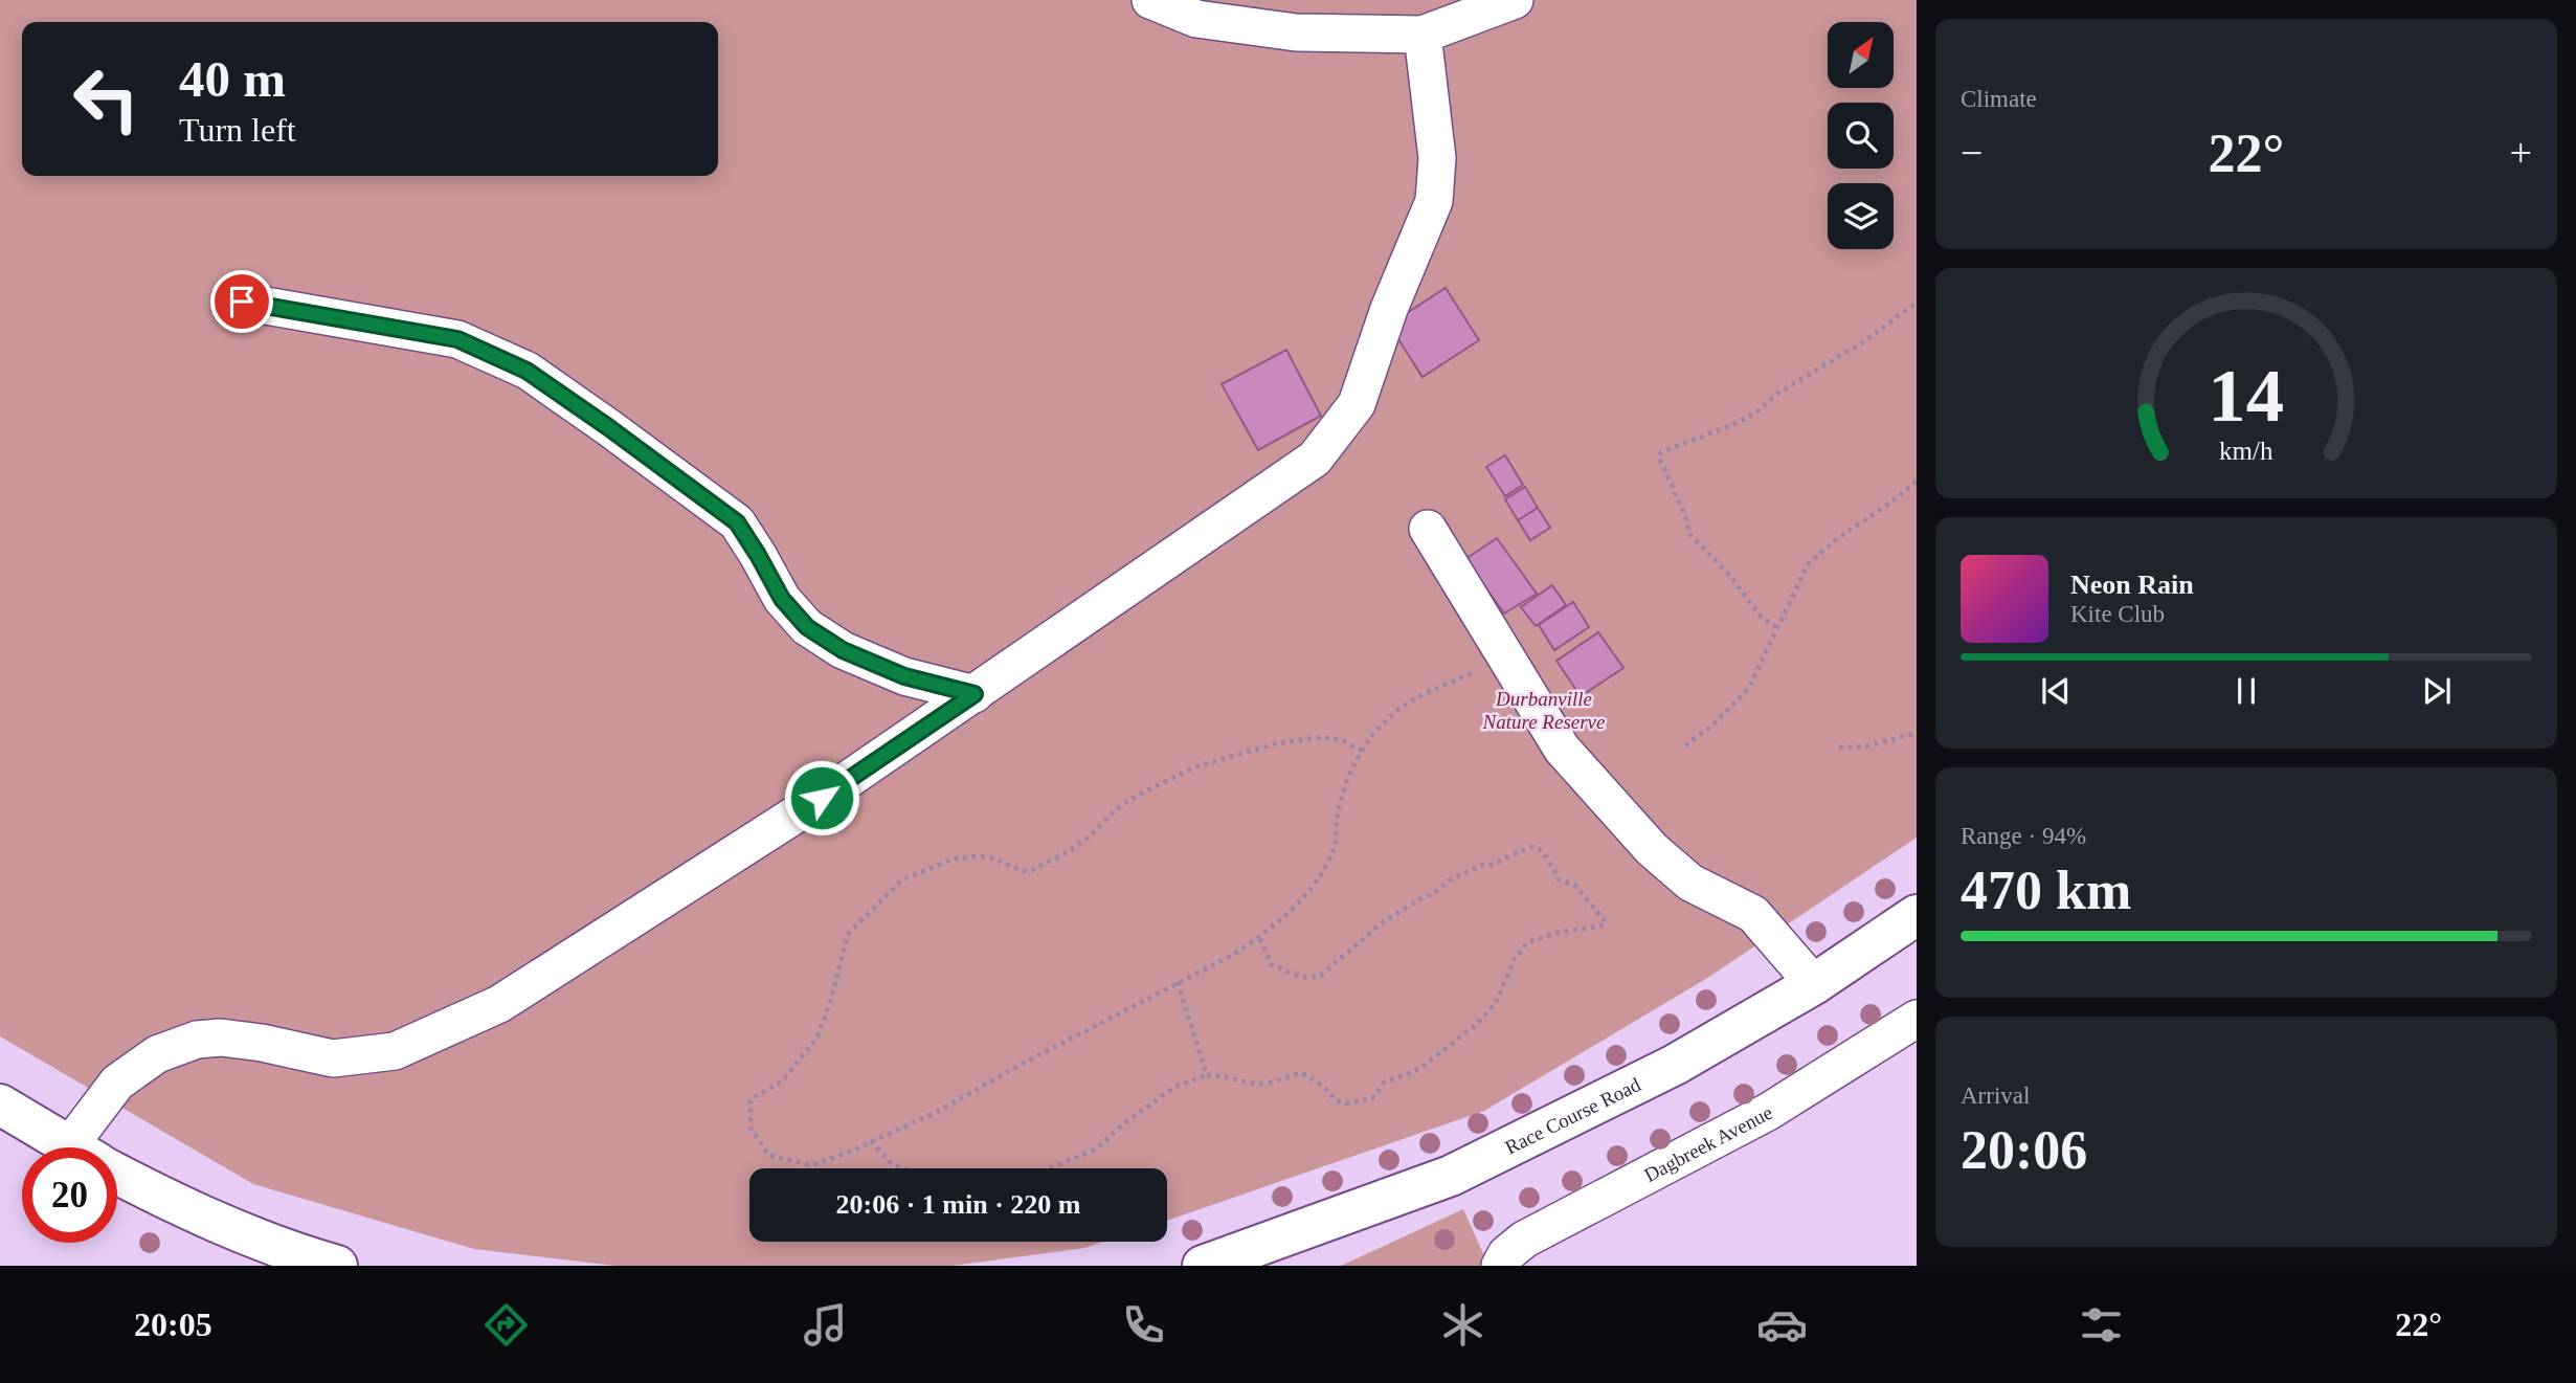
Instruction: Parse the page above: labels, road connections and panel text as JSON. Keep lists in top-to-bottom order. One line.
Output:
{"streets":{"main road":["Race Course Road"],"street":["Dagbreek Avenue"]},"parks":["Durbanville Nature Reserve"],"north":"top right","page":{"tile":["Climate",["Range · 94%","470 km"],["Arrival","20:06"]],"turn":["40 m","Turn left"],"heat":["−","22°","+"],"song":["Neon Rain","Kite Club"],"limit":"20","trip":"20:06 · 1 min · 220 m","tabs":["20:05","22°"],"gauge":["14","km/h"]}}
